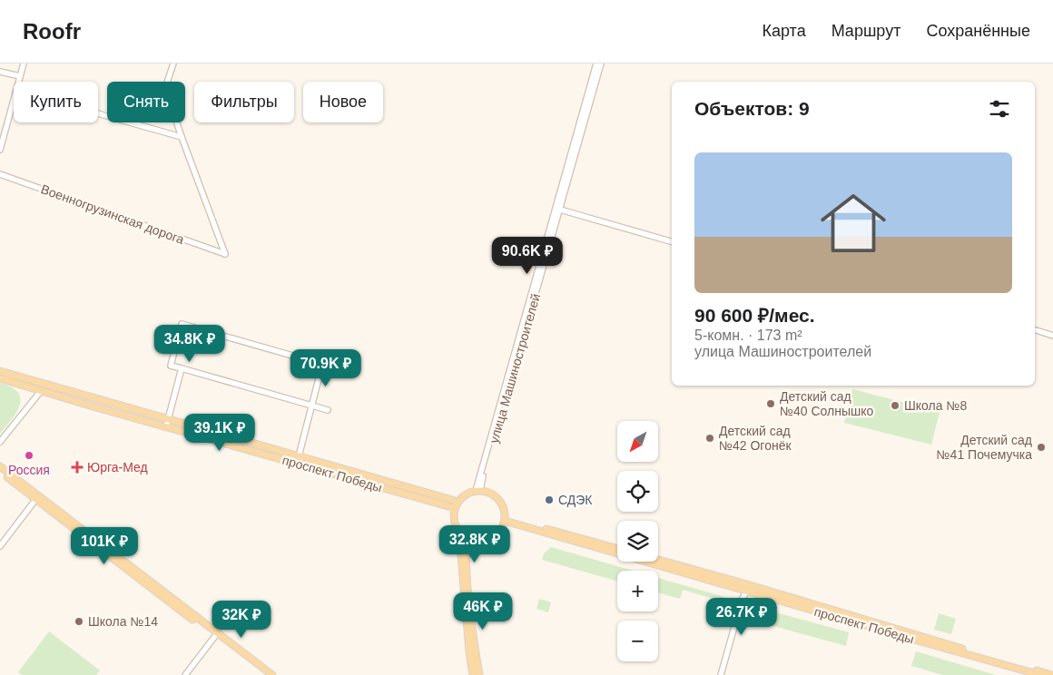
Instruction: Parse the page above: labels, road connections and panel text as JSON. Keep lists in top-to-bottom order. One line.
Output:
{"streets":{"main road":["проспект Победы"],"street":["Военногрузинская дорога","улица Машиностроителей"]},"crossings":[["улица Машиностроителей","проспект Победы"]],"places":{"other":["Детский сад №40 Солнышко","Школа №8","Детский сад №42 Огонёк","Детский сад №41 Почемучка","Россия","СДЭК","Школа №14"],"health":["Юрга-Мед"]},"north":"bottom left","page":{"header":"Roofr","nav":["Карта","Маршрут","Сохранённые"],"chip":["Купить","Снять","Фильтры","Новое"],"heading":"Объектов: 9","list":[{"name":"90 600 ₽/мес.","note":"5-комн. · 173 m² · улица Машиностроителей"}],"price":["90.6K ₽","34.8K ₽","70.9K ₽","39.1K ₽","32.8K ₽","101K ₽","46K ₽","26.7K ₽","32K ₽"],"map_buttons":["+","−"]}}
